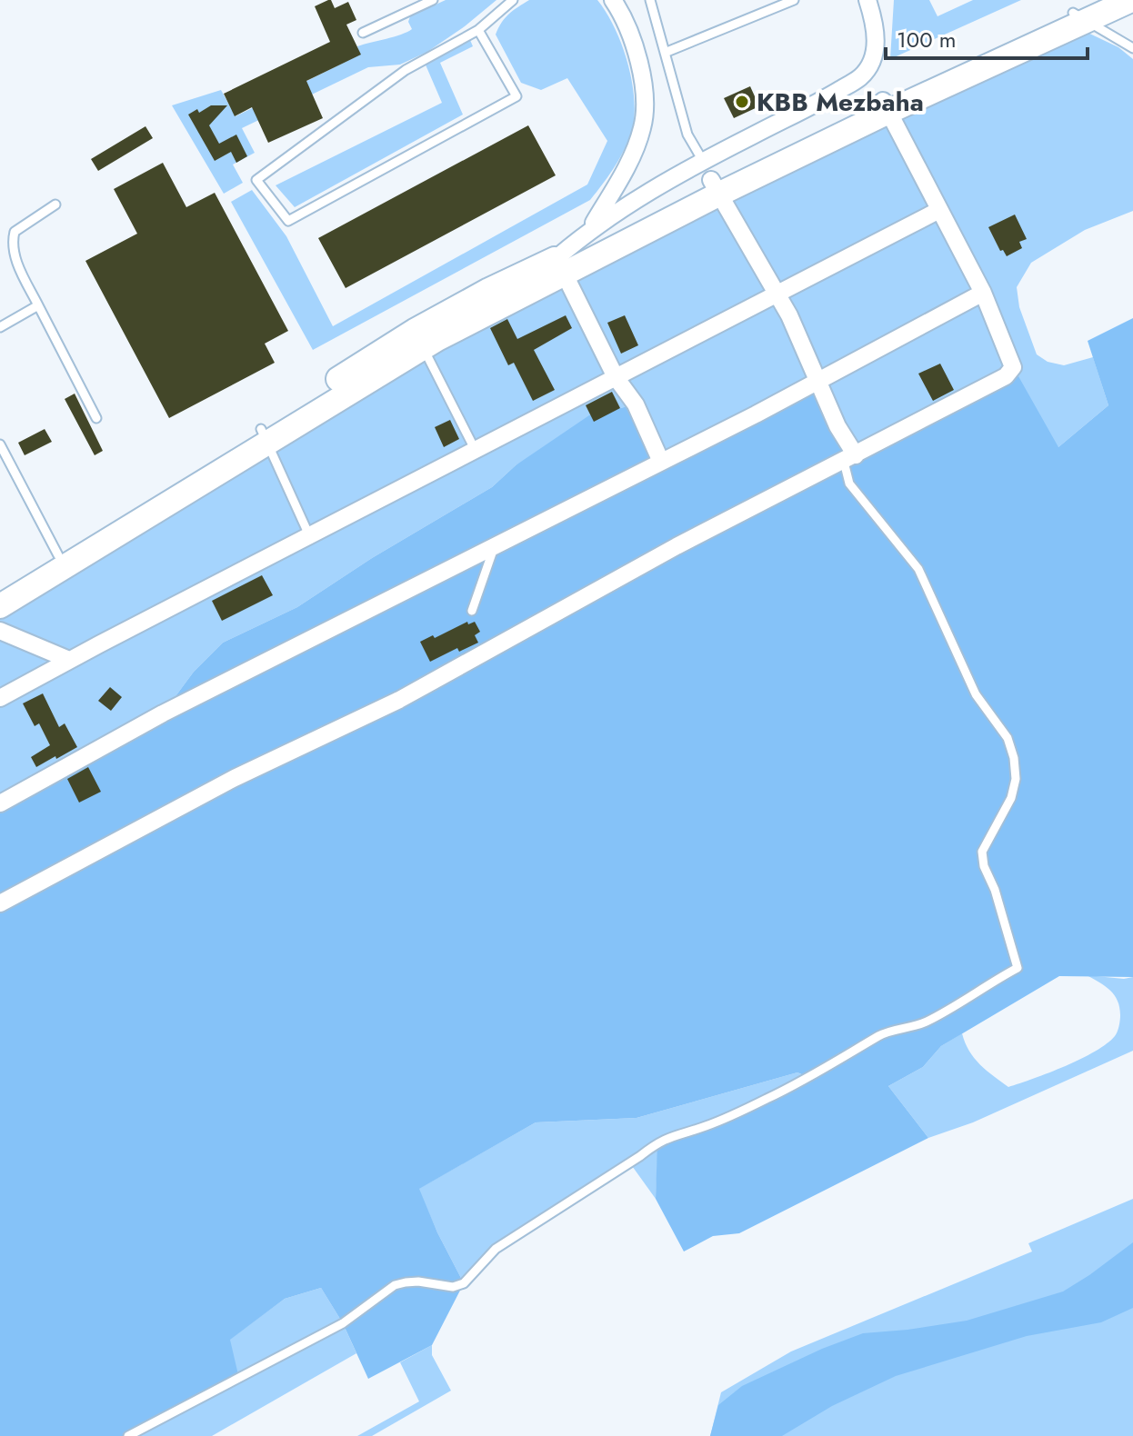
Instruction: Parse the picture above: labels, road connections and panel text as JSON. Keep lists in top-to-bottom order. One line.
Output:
{"places":["KBB Mezbaha"],"scale_bar":"100 m"}
